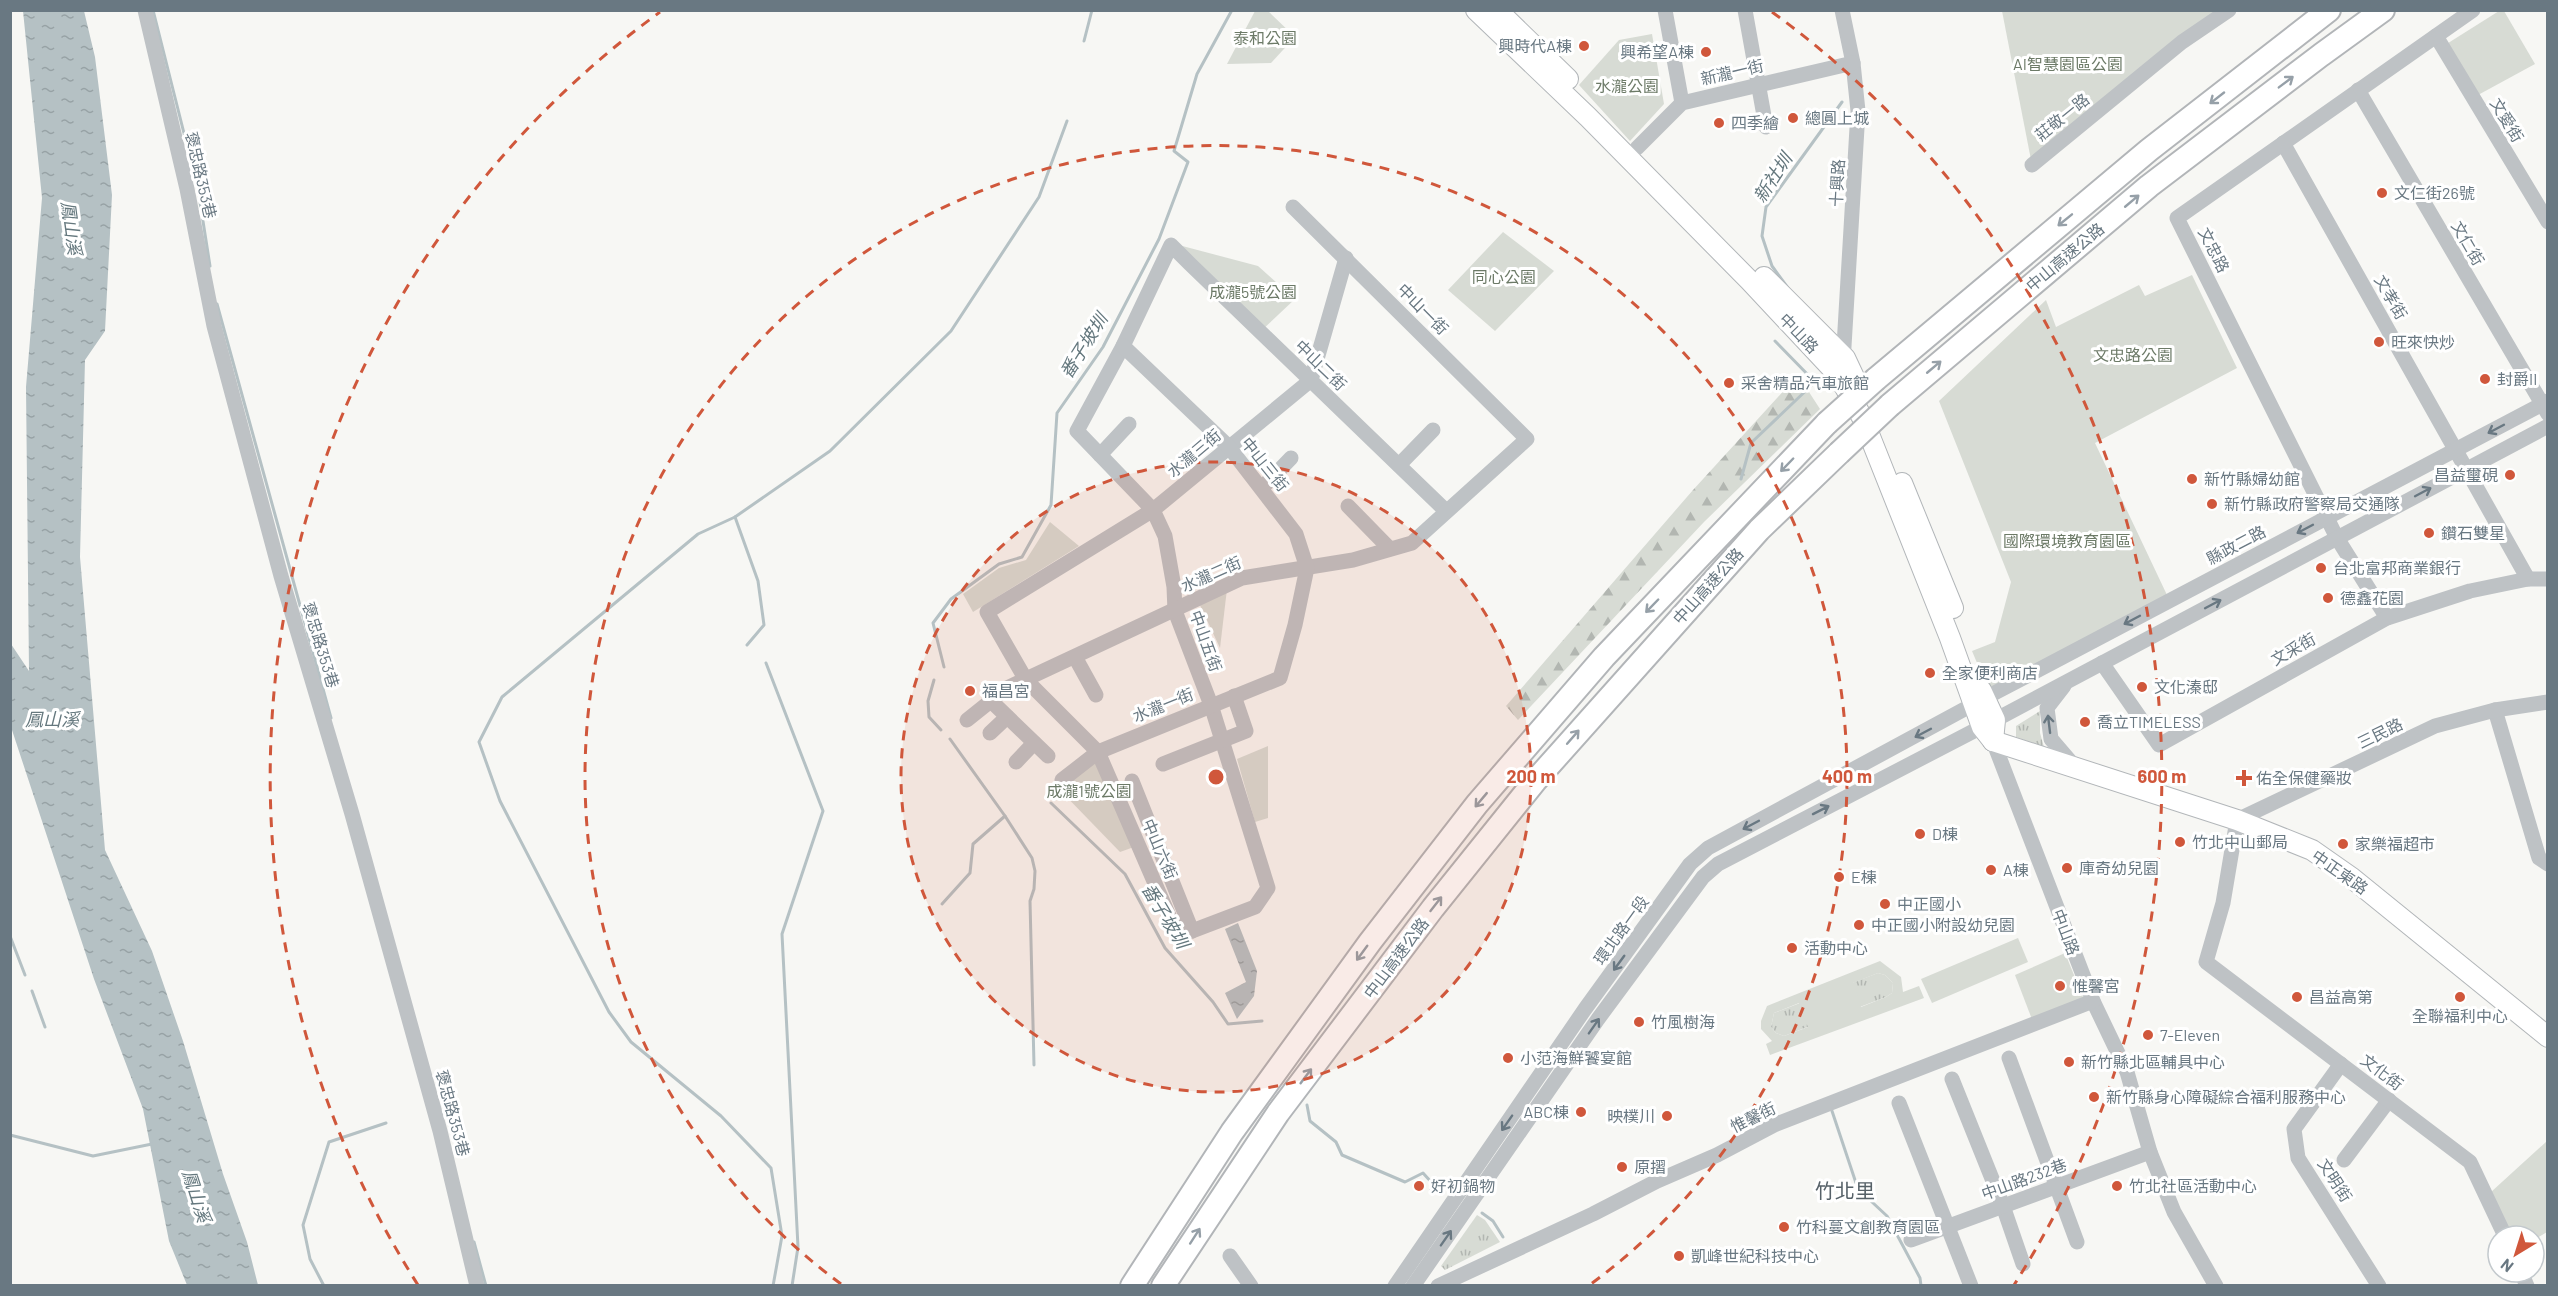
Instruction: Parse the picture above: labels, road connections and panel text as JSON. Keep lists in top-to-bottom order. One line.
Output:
{"streets":{"highway":["中山高速公路"],"main road":["中山路","中正東路"],"street":["新瀧一街","莊敬一路","文愛街","褒忠路353巷","十興路","文仁街","文忠路","文孝街","中山一街","中山二街","水瀧三街","中山三街","縣政二路","水瀧二街","中山五街","文采街","水瀧一街","三民路","中山六街","環北路一段","文化街","惟馨街","中山路232巷","文明街"]},"crossings":[["新瀧一街","十興路"],["文愛街","文忠路"],["十興路","中山路"],["文仁街","文忠路"],["文仁街","縣政二路"],["文忠路","文孝街"],["文忠路","縣政二路"],["文忠路","文采街"],["文孝街","縣政二路"],["文孝街","文采街"],["中山一街","水瀧二街"],["中山路","縣政二路"],["中山路","中正東路"],["中山路","環北路一段"],["中山路","惟馨街"],["中山路","中山路232巷"],["中山二街","水瀧三街"],["中山二街","中山三街"],["中山二街","水瀧二街"],["中山二街","中山五街"],["水瀧三街","中山三街"],["水瀧三街","中山五街"],["水瀧三街","中山六街"],["中山三街","水瀧二街"],["中山三街","中山五街"],["中山三街","水瀧一街"],["縣政二路","環北路一段"],["水瀧二街","中山五街"],["水瀧二街","水瀧一街"],["水瀧二街","中山六街"],["中山五街","水瀧一街"],["中山五街","中山六街"],["水瀧一街","中山六街"],["三民路","中正東路"],["三民路","文化街"],["中正東路","環北路一段"],["中正東路","文化街"],["文化街","文明街"]],"districts":["竹北里"],"water":["新社圳","鳳山溪","番子坡圳"],"parks":["泰和公園","AI智慧園區公園","水瀧公園","同心公園","成瀧5號公園","文忠路公園","國際環境教育園區","成瀧1號公園"],"places":{"other":["興時代A棟","興希望A棟","總圓上城","四季繪","文仁街26號","旺來快炒","封爵II","采舍精品汽車旅館","昌益璽硯","新竹縣婦幼館","新竹縣政府警察局交通隊","鑽石雙星","台北富邦商業銀行","德鑫花園","全家便利商店","文化溱邸","福昌宮","喬立TIMELESS","D棟","竹北中山郵局","家樂福超市","庫奇幼兒園","A棟","E棟","中正國小","中正國小附設幼兒園","活動中心","惟馨宮","昌益高第","全聯福利中心","竹風樹海","7-Eleven","小范海鮮饕宴館","新竹縣北區輔具中心","新竹縣身心障礙綜合福利服務中心","ABC棟","映樸川","原摺","好初鍋物","竹北社區活動中心","竹科蔓文創教育園區","凱峰世紀科技中心"],"health":["佑全保健藥妝"]},"north":"bottom left","rings":["200 m","400 m","600 m"]}
